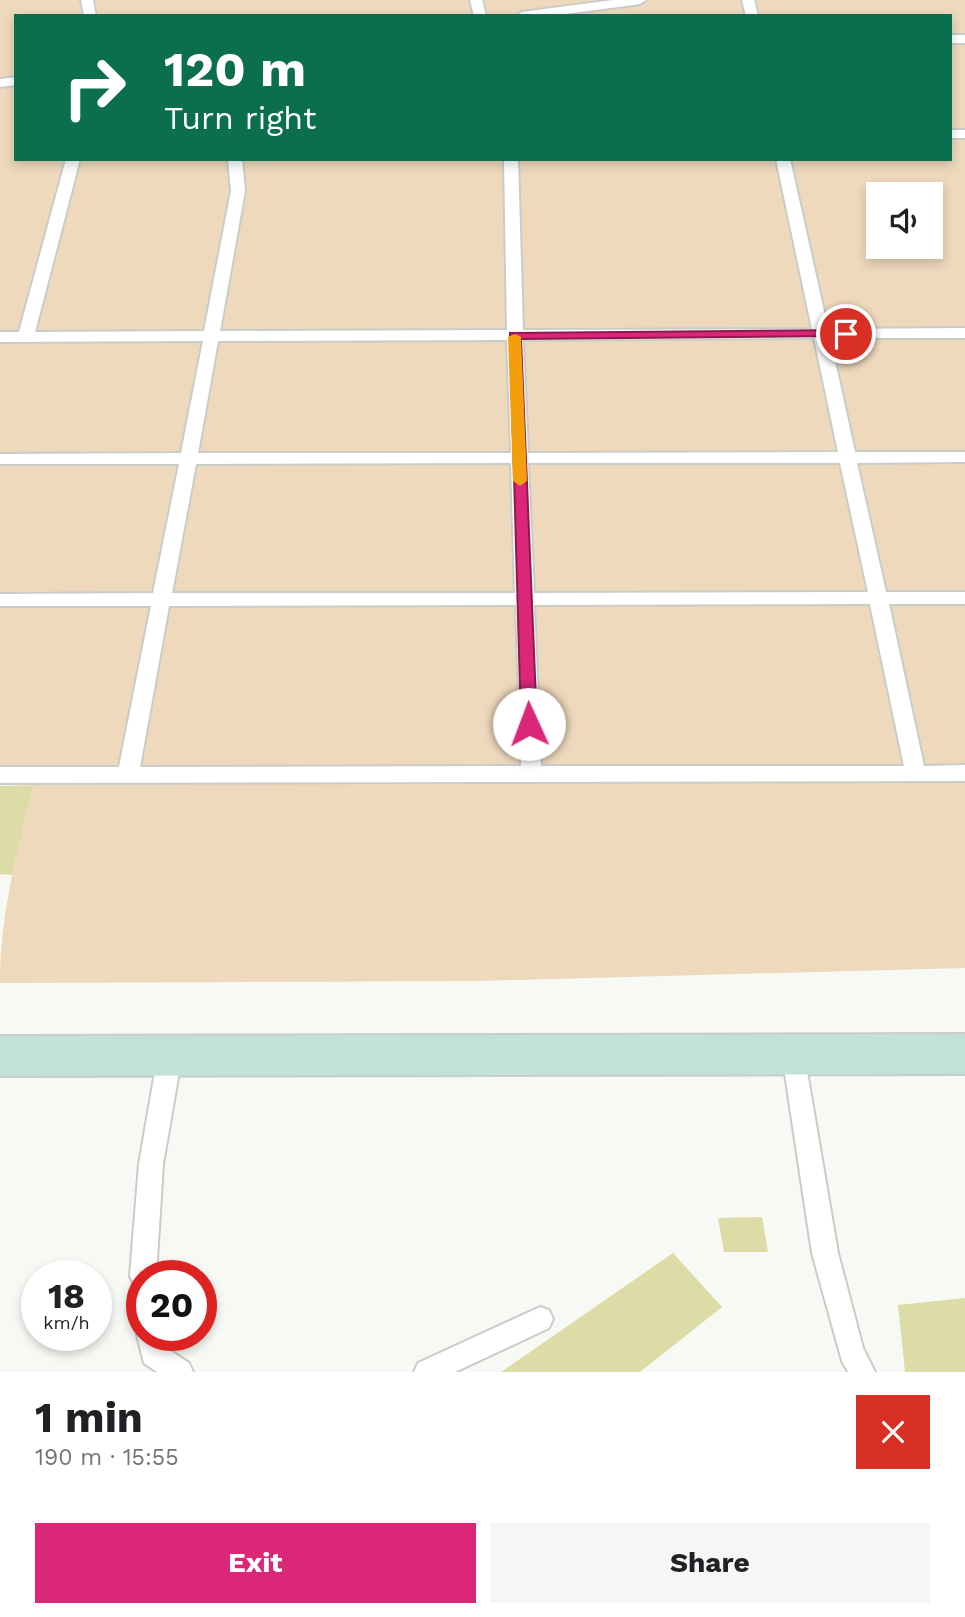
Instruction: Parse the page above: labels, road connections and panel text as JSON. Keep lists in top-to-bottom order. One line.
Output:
{"page":{"turn":["120 m","Turn right"],"speed":"18 km/h","limit":"20","heading":["1 min","190 m · 15:55"],"buttons":["Exit","Share"]}}
